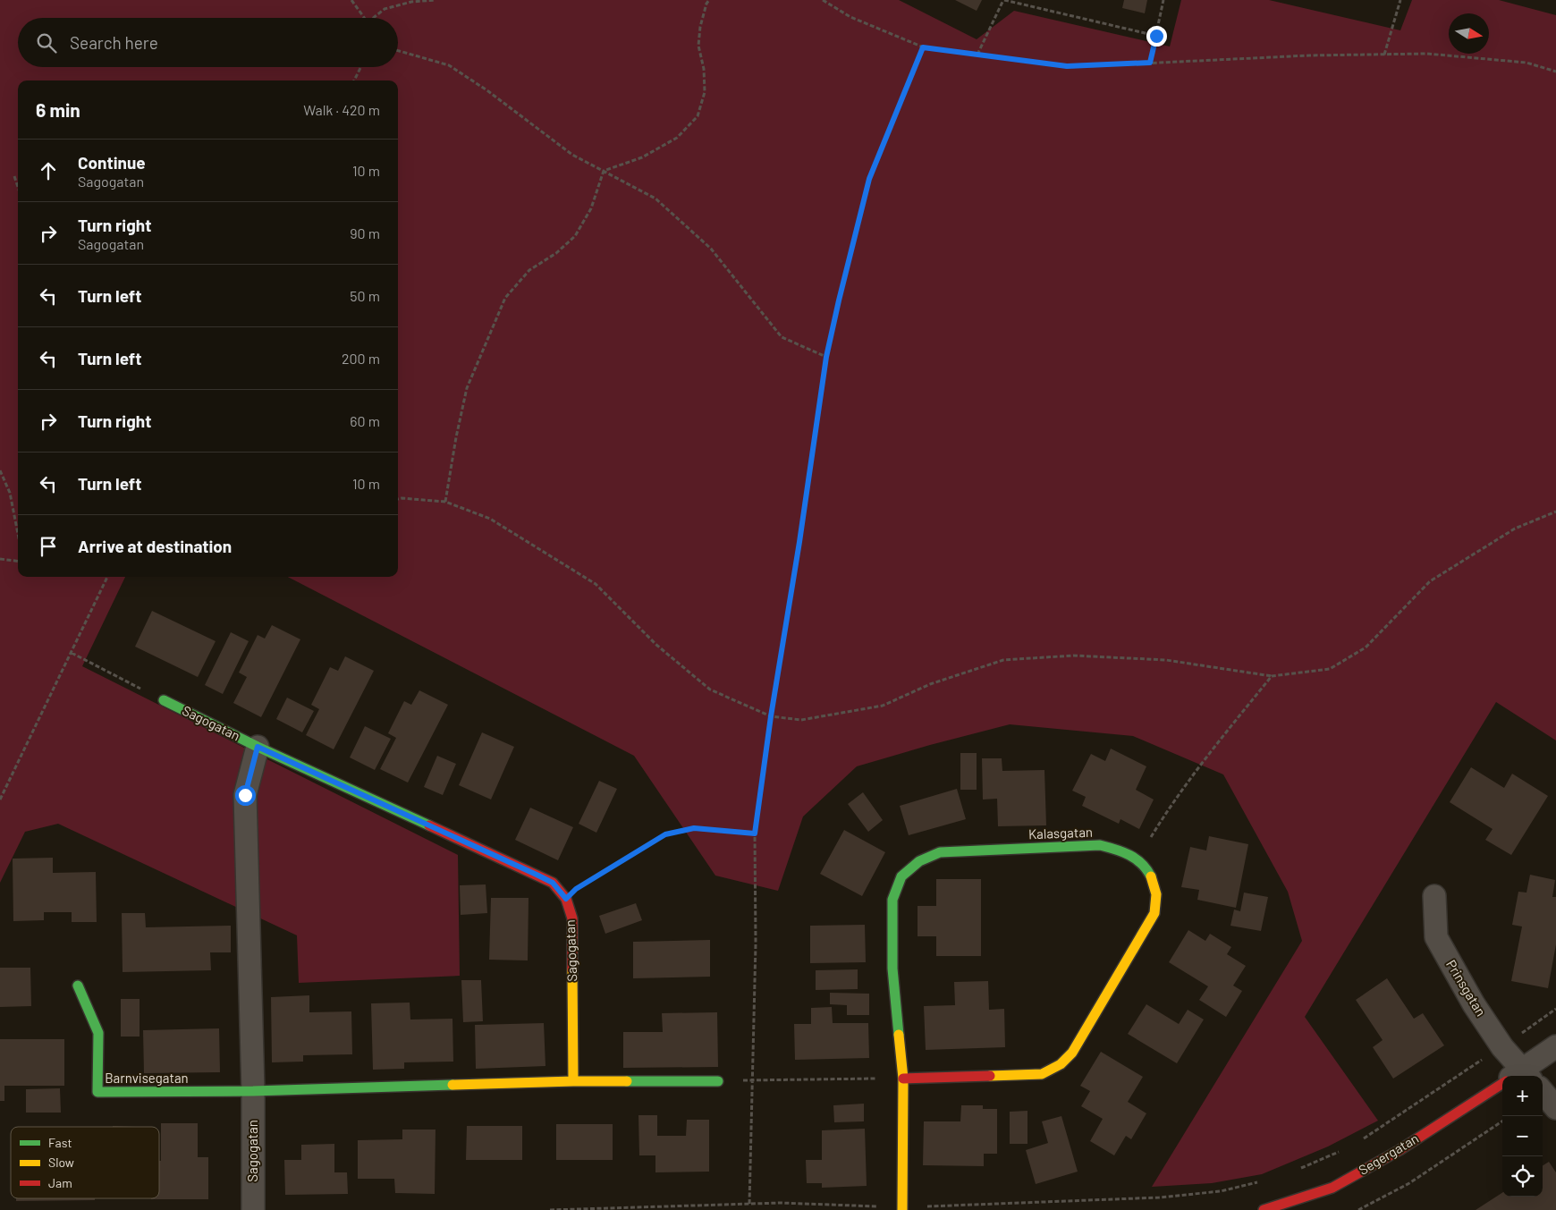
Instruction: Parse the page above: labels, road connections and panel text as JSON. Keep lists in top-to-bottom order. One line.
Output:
{"streets":{"street":["Sagogatan","Kalasgatan","Prinsgatan","Barnvisegatan","Segergatan"]},"crossings":[["Sagogatan","Barnvisegatan"]],"legend":["Fast","Slow","Jam"],"north":"right","page":{"search":"Search here","heading":["6 min","Walk · 420 m"],"list":[["Continue","Sagogatan","10 m"],["Turn right","Sagogatan","90 m"],["Turn left","50 m"],["Turn left","200 m"],["Turn right","60 m"],["Turn left","10 m"],"Arrive at destination"],"map_buttons":["+","−"]}}
